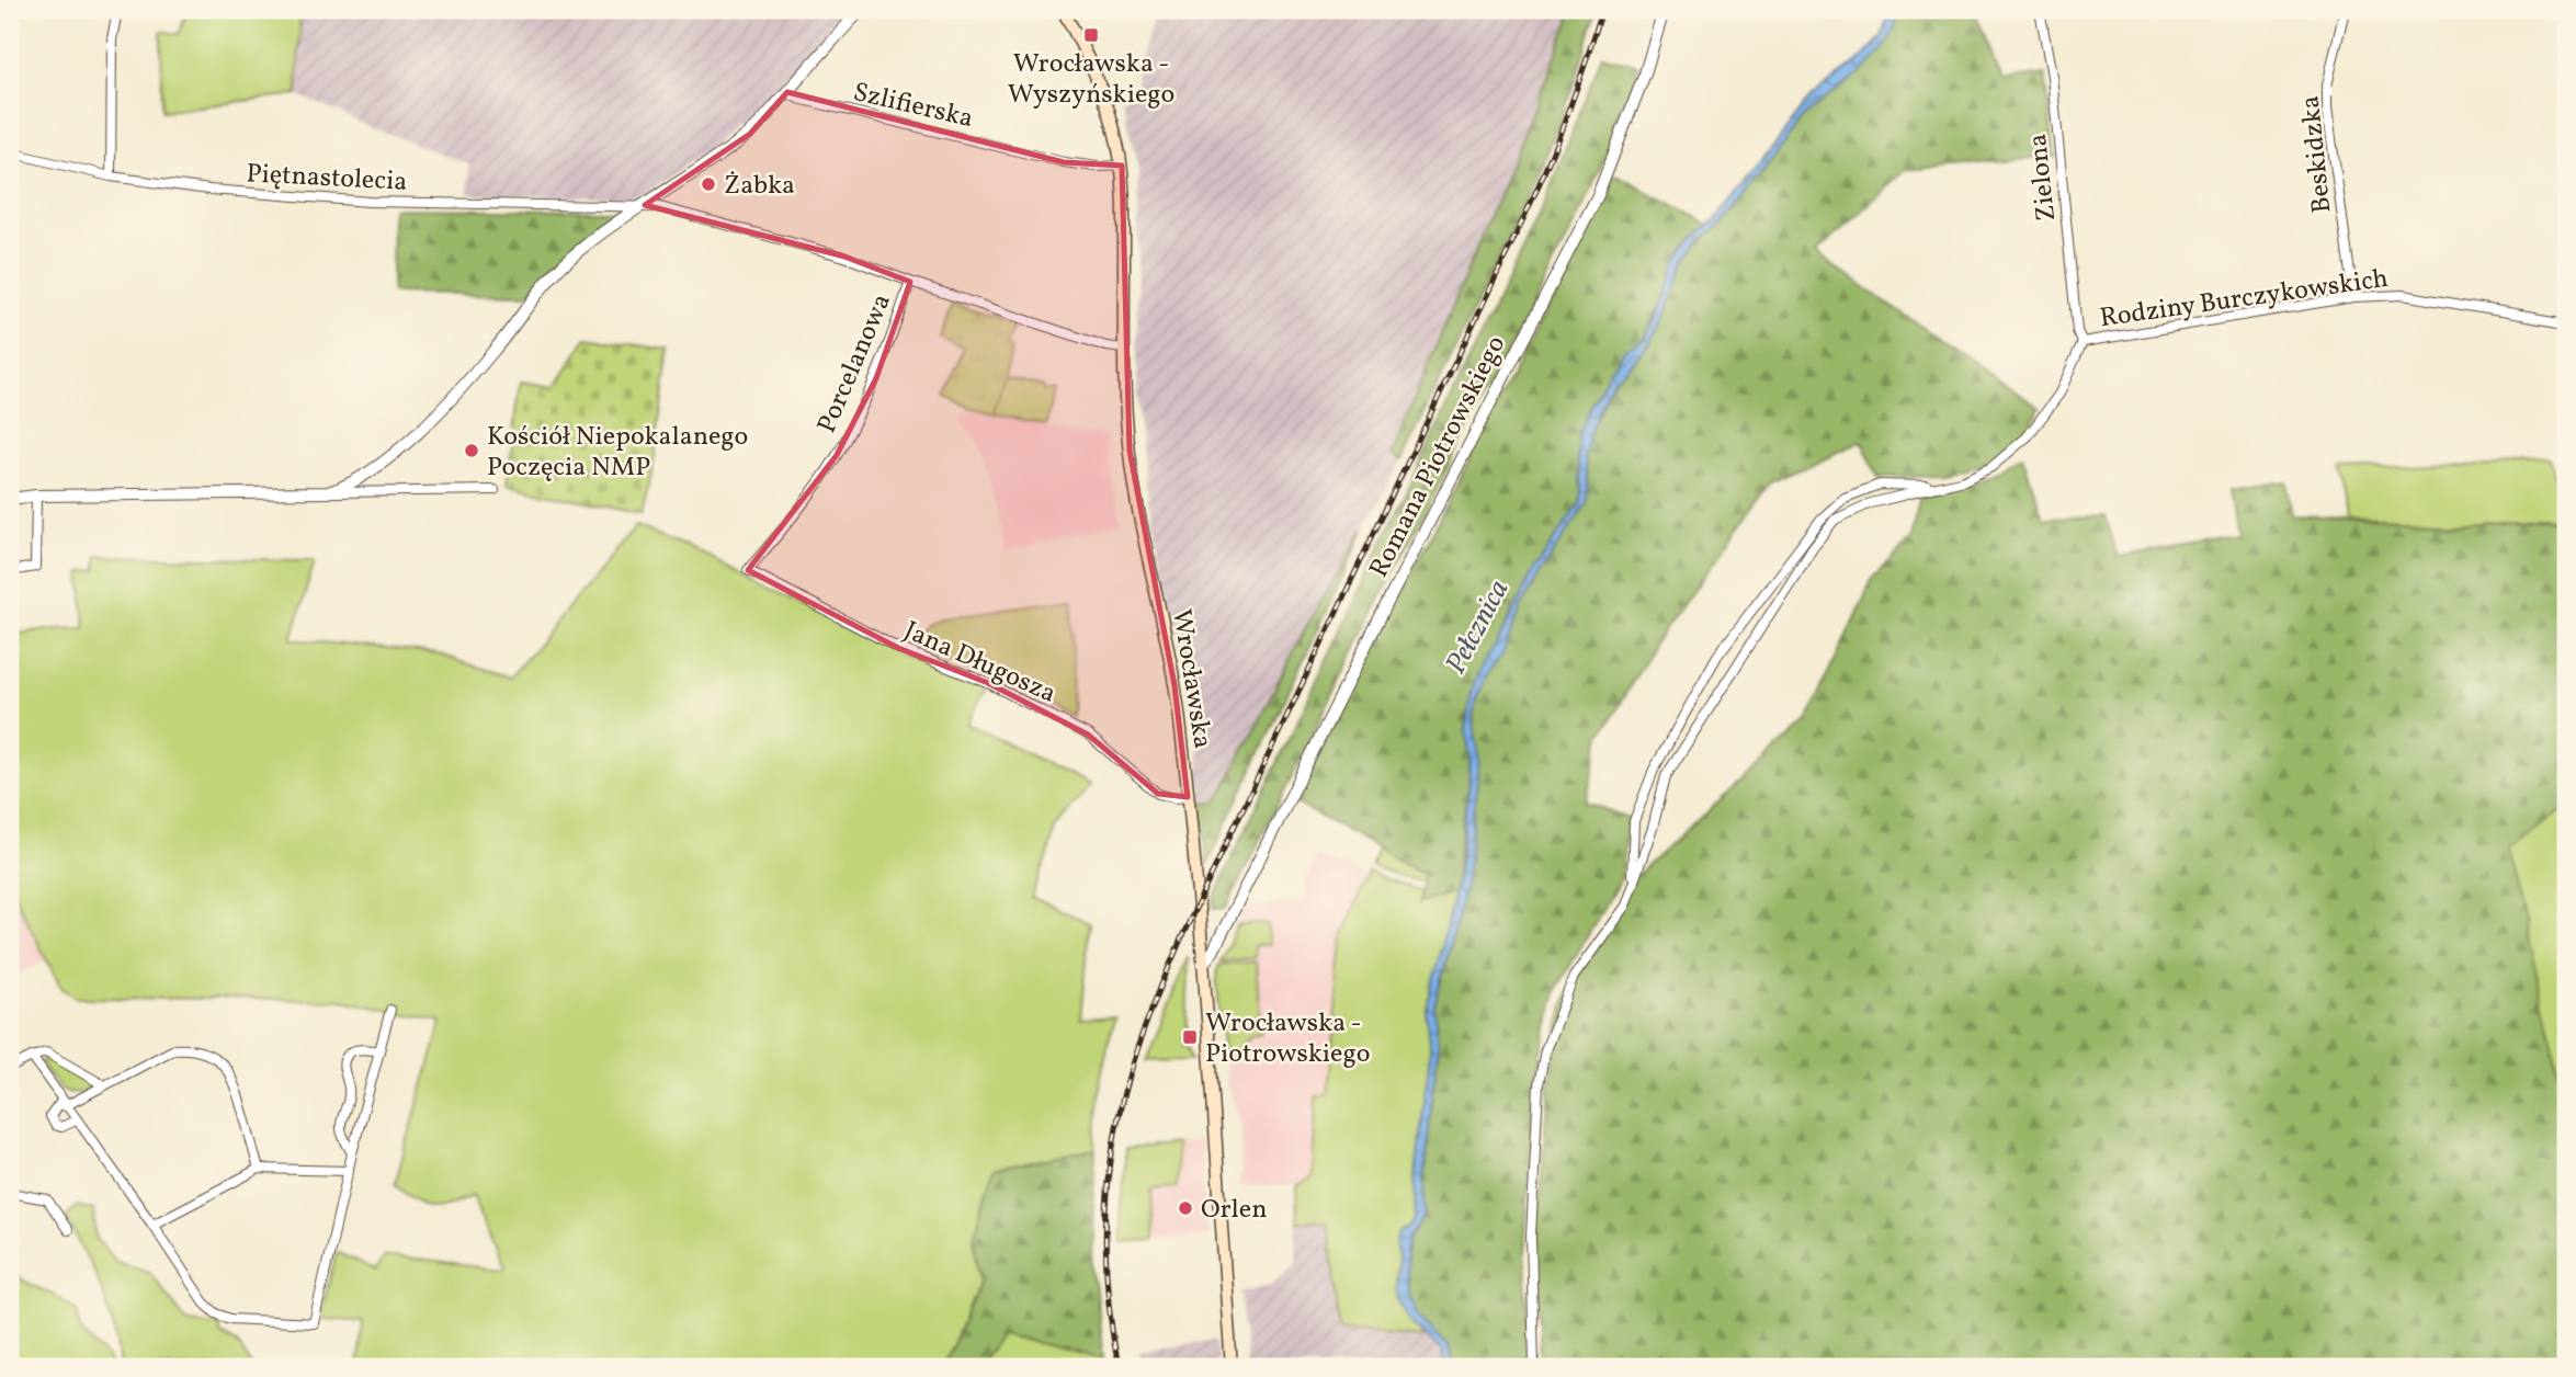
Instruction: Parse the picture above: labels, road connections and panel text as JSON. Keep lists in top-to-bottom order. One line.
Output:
{"streets":{"main road":["Wrocławska"],"street":["Szlifierska","Beskidzka","Piętnastolecia","Zielona","Rodziny Burczykowskich","Porcelanowa","Romana Piotrowskiego","Jana Długosza"]},"crossings":[["Szlifierska","Wrocławska"],["Beskidzka","Rodziny Burczykowskich"],["Piętnastolecia","Porcelanowa"],["Piętnastolecia","Wrocławska"],["Zielona","Rodziny Burczykowskich"],["Porcelanowa","Jana Długosza"],["Romana Piotrowskiego","Wrocławska"],["Jana Długosza","Wrocławska"]],"water":["Pełcznica"],"places":{"transit":["Wrocławska - Wyszyńskiego","Wrocławska - Piotrowskiego"],"other":["Żabka","Kościół Niepokalanego Poczęcia NMP","Orlen"]}}
